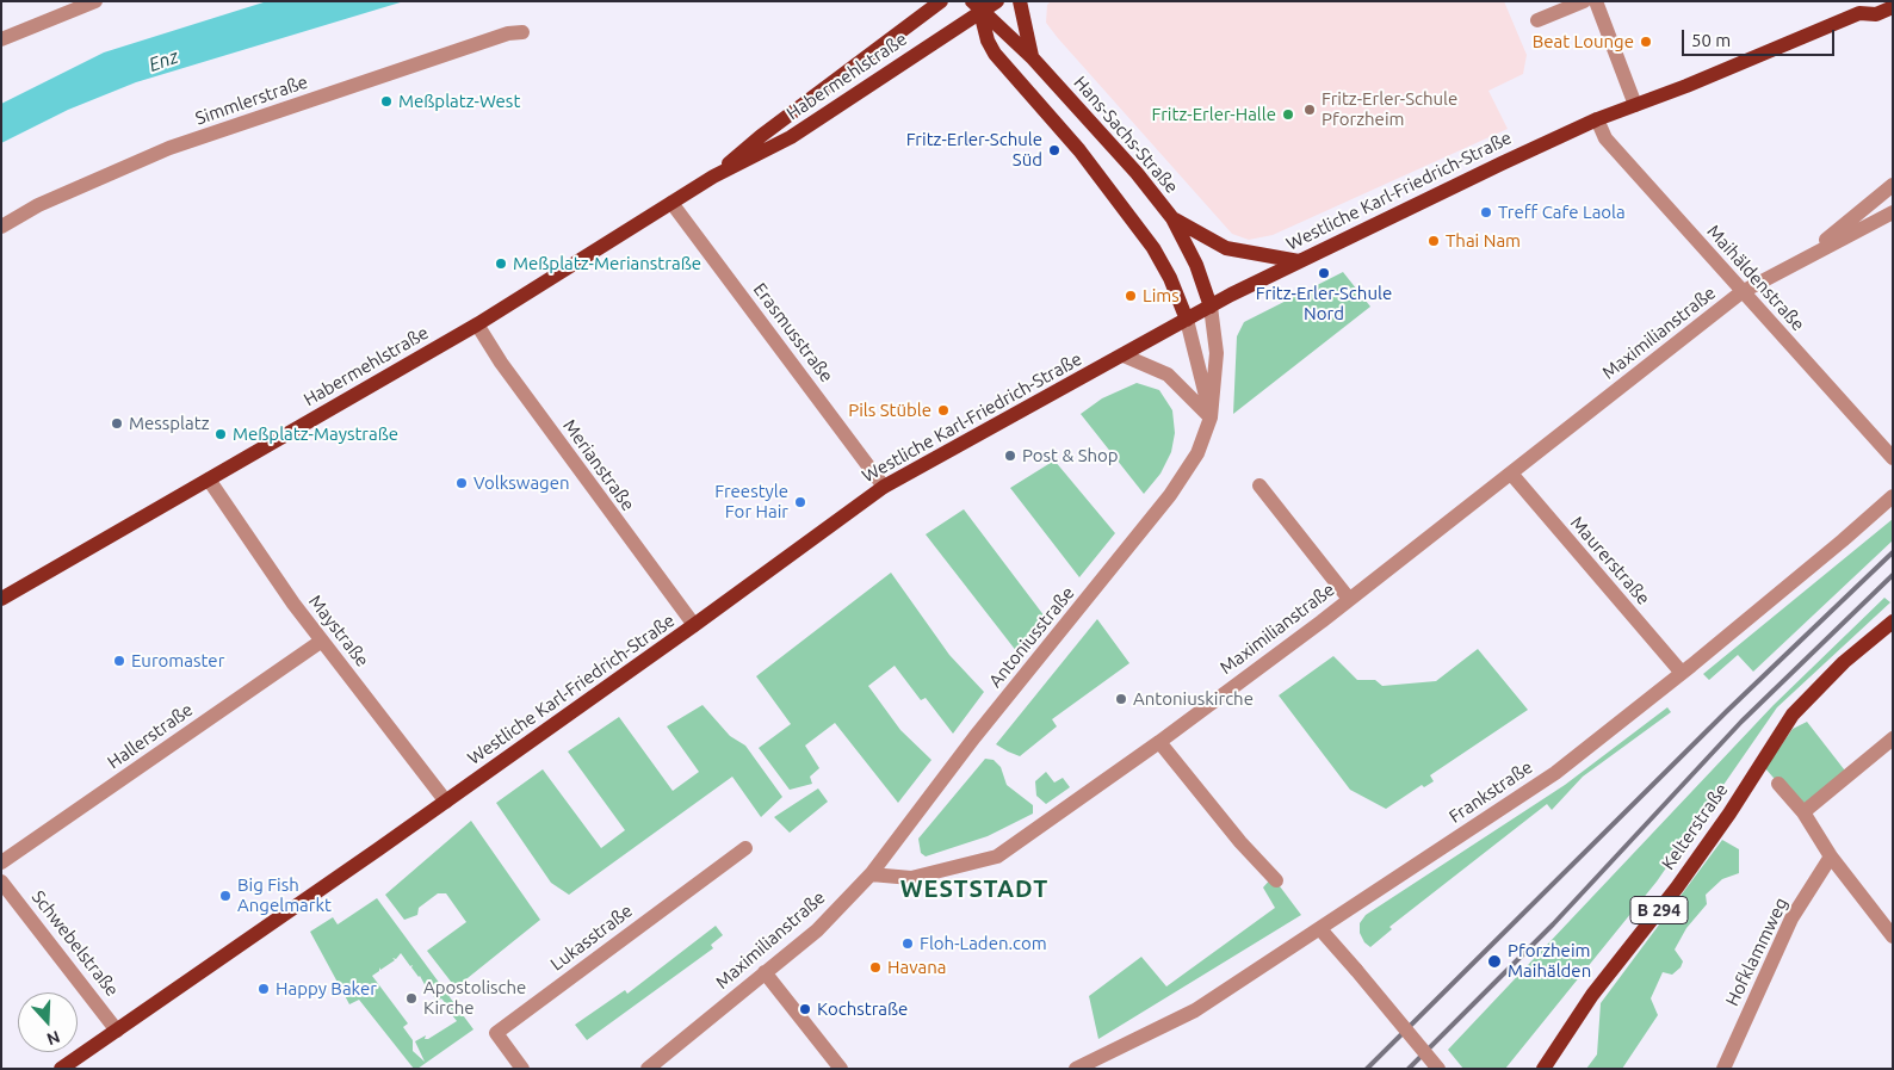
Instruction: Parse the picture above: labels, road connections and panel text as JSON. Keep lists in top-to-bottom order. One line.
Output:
{"streets":{"main road":["Habermehlstraße","Hans-Sachs-Straße","Westliche Karl-Friedrich-Straße","Kelterstraße","B 294"],"street":["Simmlerstraße","Maihäldenstraße","Erasmusstraße","Maximilianstraße","Merianstraße","Maurerstraße","Maystraße","Antoniusstraße","Hallerstraße","Frankstraße","Lukasstraße","Schwebelstraße","Hofklammweg"]},"crossings":[["Habermehlstraße","Hans-Sachs-Straße"],["Habermehlstraße","Erasmusstraße"],["Habermehlstraße","Merianstraße"],["Habermehlstraße","Maystraße"],["Hans-Sachs-Straße","Westliche Karl-Friedrich-Straße"],["Hans-Sachs-Straße","Antoniusstraße"],["Westliche Karl-Friedrich-Straße","Maihäldenstraße"],["Westliche Karl-Friedrich-Straße","Erasmusstraße"],["Westliche Karl-Friedrich-Straße","Merianstraße"],["Westliche Karl-Friedrich-Straße","Maystraße"],["Westliche Karl-Friedrich-Straße","Antoniusstraße"],["Westliche Karl-Friedrich-Straße","Schwebelstraße"],["Maihäldenstraße","Maximilianstraße"],["Maximilianstraße","Maurerstraße"],["Maximilianstraße","Antoniusstraße"],["Maurerstraße","Frankstraße"],["Maystraße","Hallerstraße"]],"districts":["WESTSTADT"],"water":["Enz"],"places":["Beat Lounge","Meßplatz-West","Fritz-Erler-Schule Pforzheim","Fritz-Erler-Halle","Fritz-Erler-Schule Süd","Treff Cafe Laola","Thai Nam","Meßplatz-Merianstraße","Fritz-Erler-Schule Nord","Lims","Pils Stüble","Messplatz","Meßplatz-Maystraße","Post & Shop","Volkswagen","Freestyle For Hair","Euromaster","Antoniuskirche","Big Fish Angelmarkt","Floh-Laden.com","Pforzheim Maihälden","Havana","Happy Baker","Apostolische Kirche","Kochstraße"],"scale_bar":"50 m","north":"bottom"}
